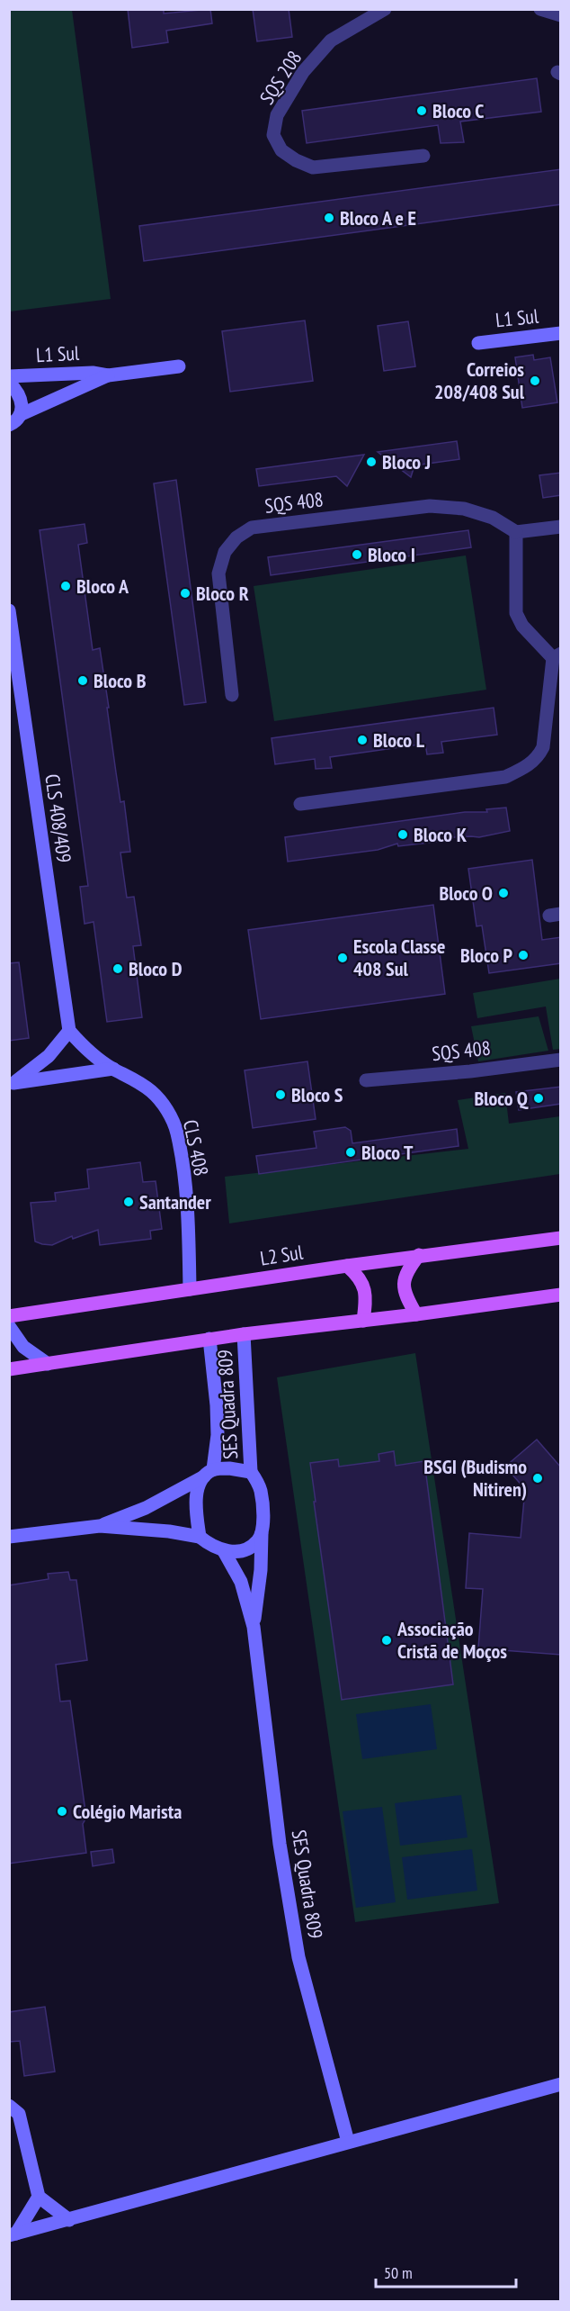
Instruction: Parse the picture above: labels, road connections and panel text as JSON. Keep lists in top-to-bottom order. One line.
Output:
{"streets":{"main road":["L2 Sul"],"street":["SQS 208","L1 Sul","SQS 408","CLS 408/409","CLS 408","SES Quadra 809"]},"crossings":[["CLS 408/409","CLS 408"],["CLS 408","L2 Sul"]],"places":["Bloco C","Bloco A e E","Correios 208/408 Sul","Bloco J","Bloco I","Bloco A","Bloco R","Bloco B","Bloco L","Bloco K","Bloco O","Bloco P","Escola Classe 408 Sul","Bloco D","Bloco S","Bloco Q","Bloco T","Santander","BSGI (Budismo Nitiren)","Associação Cristã de Moços","Colégio Marista"],"scale_bar":"50 m"}
